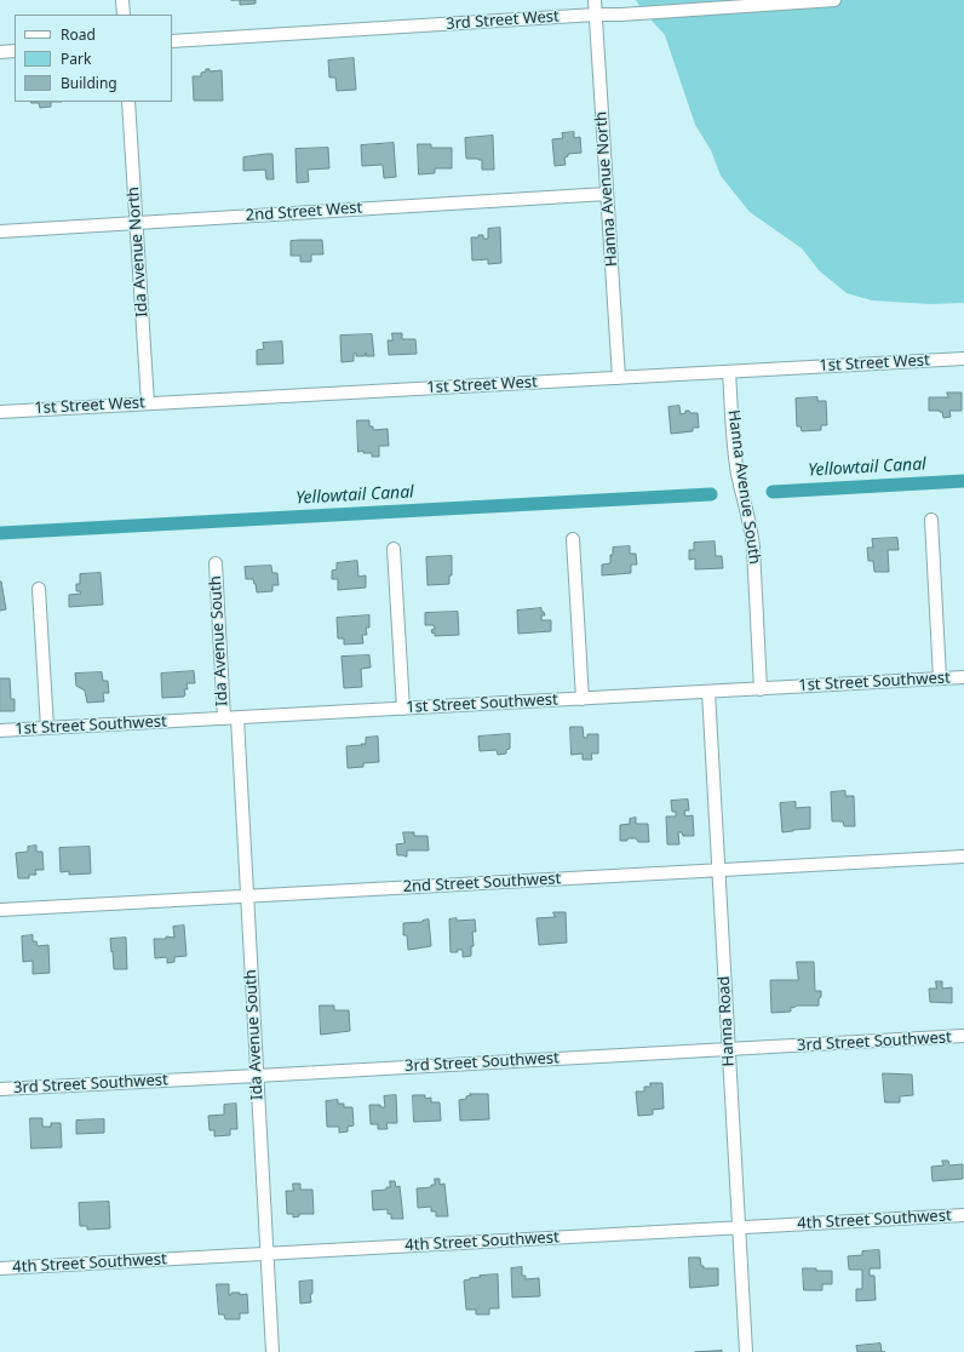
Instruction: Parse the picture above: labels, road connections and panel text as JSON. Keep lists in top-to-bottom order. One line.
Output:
{"streets":{"street":["3rd Street West","Hanna Avenue North","2nd Street West","Ida Avenue North","1st Street West","Hanna Avenue South","Ida Avenue South","1st Street Southwest","2nd Street Southwest","Hanna Road","3rd Street Southwest","4th Street Southwest"]},"crossings":[["3rd Street West","Hanna Avenue North"],["Hanna Avenue North","2nd Street West"],["Hanna Avenue North","1st Street West"],["2nd Street West","Ida Avenue North"],["Ida Avenue North","1st Street West"],["1st Street West","Hanna Avenue South"],["Hanna Avenue South","1st Street Southwest"],["Ida Avenue South","1st Street Southwest"],["Ida Avenue South","2nd Street Southwest"],["Ida Avenue South","3rd Street Southwest"],["Ida Avenue South","4th Street Southwest"],["1st Street Southwest","Hanna Road"],["2nd Street Southwest","Hanna Road"],["Hanna Road","3rd Street Southwest"],["Hanna Road","4th Street Southwest"]],"water":["Yellowtail Canal"],"legend":["Road","Park","Building"]}
